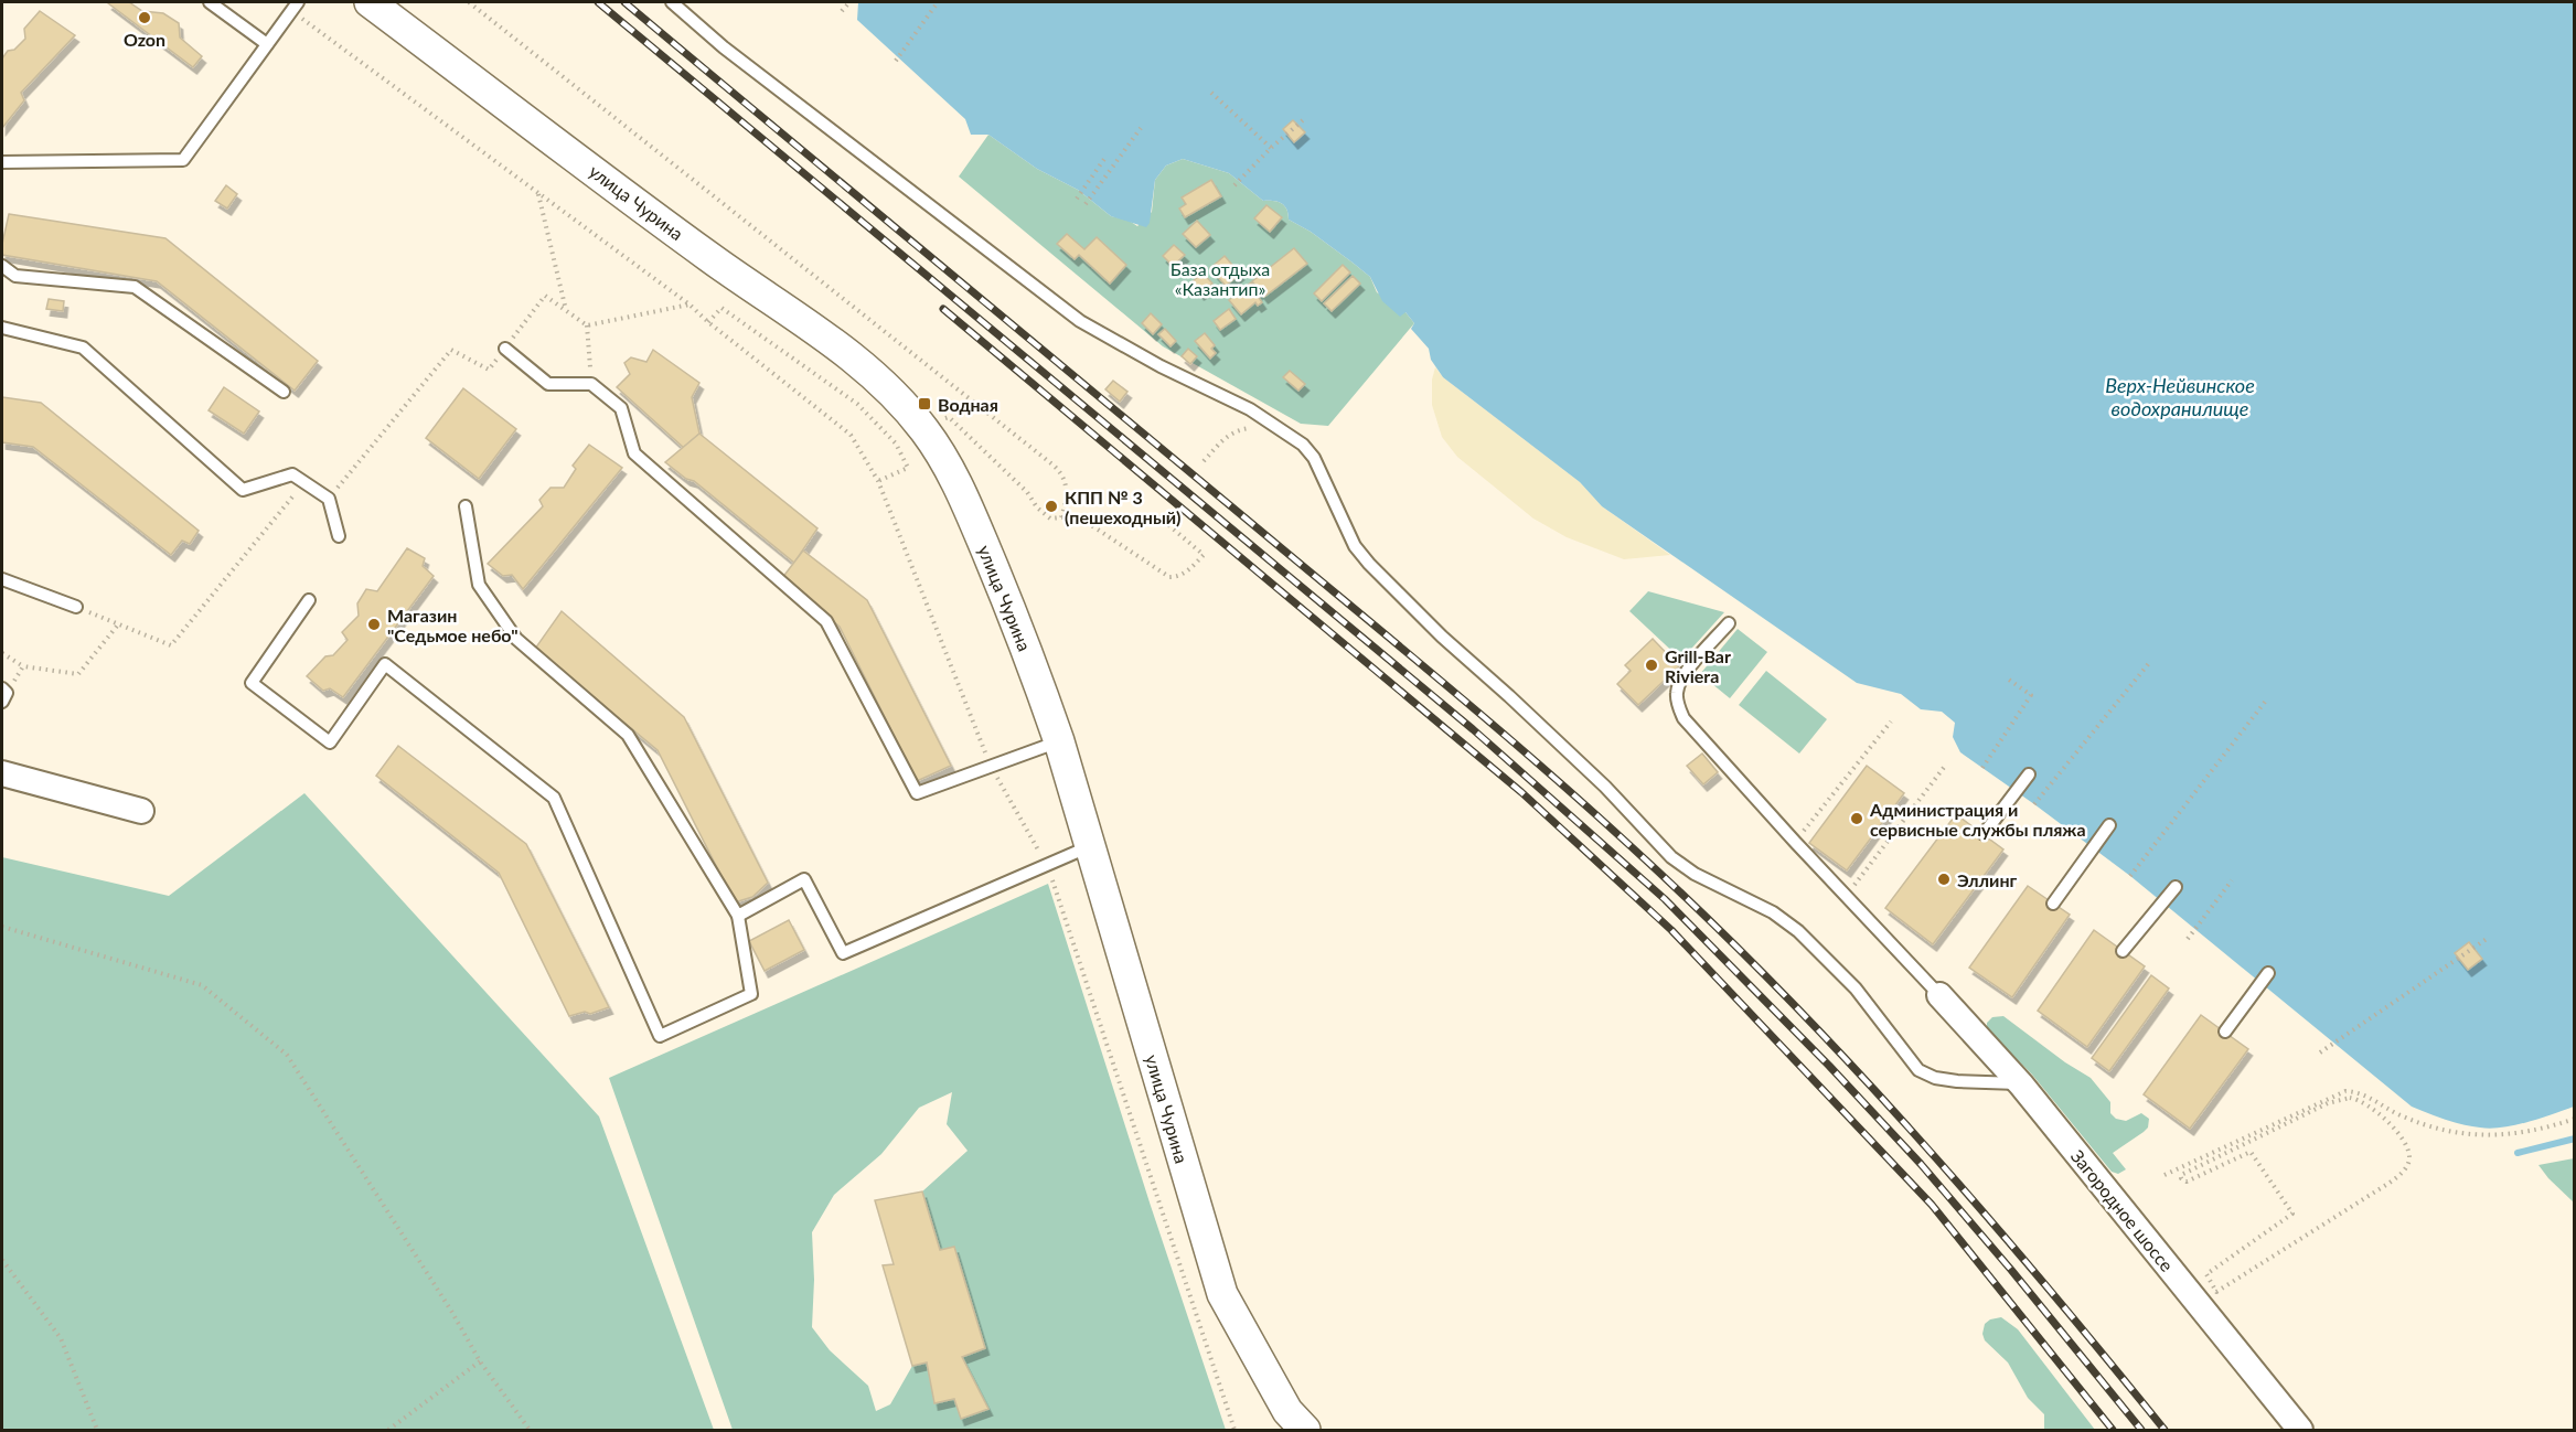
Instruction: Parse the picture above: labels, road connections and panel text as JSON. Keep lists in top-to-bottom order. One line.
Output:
{"streets":{"street":["улица Чурина","Загородное шоссе"]},"water":["Верх-Нейвинское водохранилище"],"parks":["База отдыха «Казантип»"],"places":{"other":["Ozon","КПП № 3 (пешеходный)","Магазин \"Седьмое небо\"","Grill-Bar Riviera","Администрация и сервисные службы пляжа","Эллинг"],"transit":["Водная"]}}
